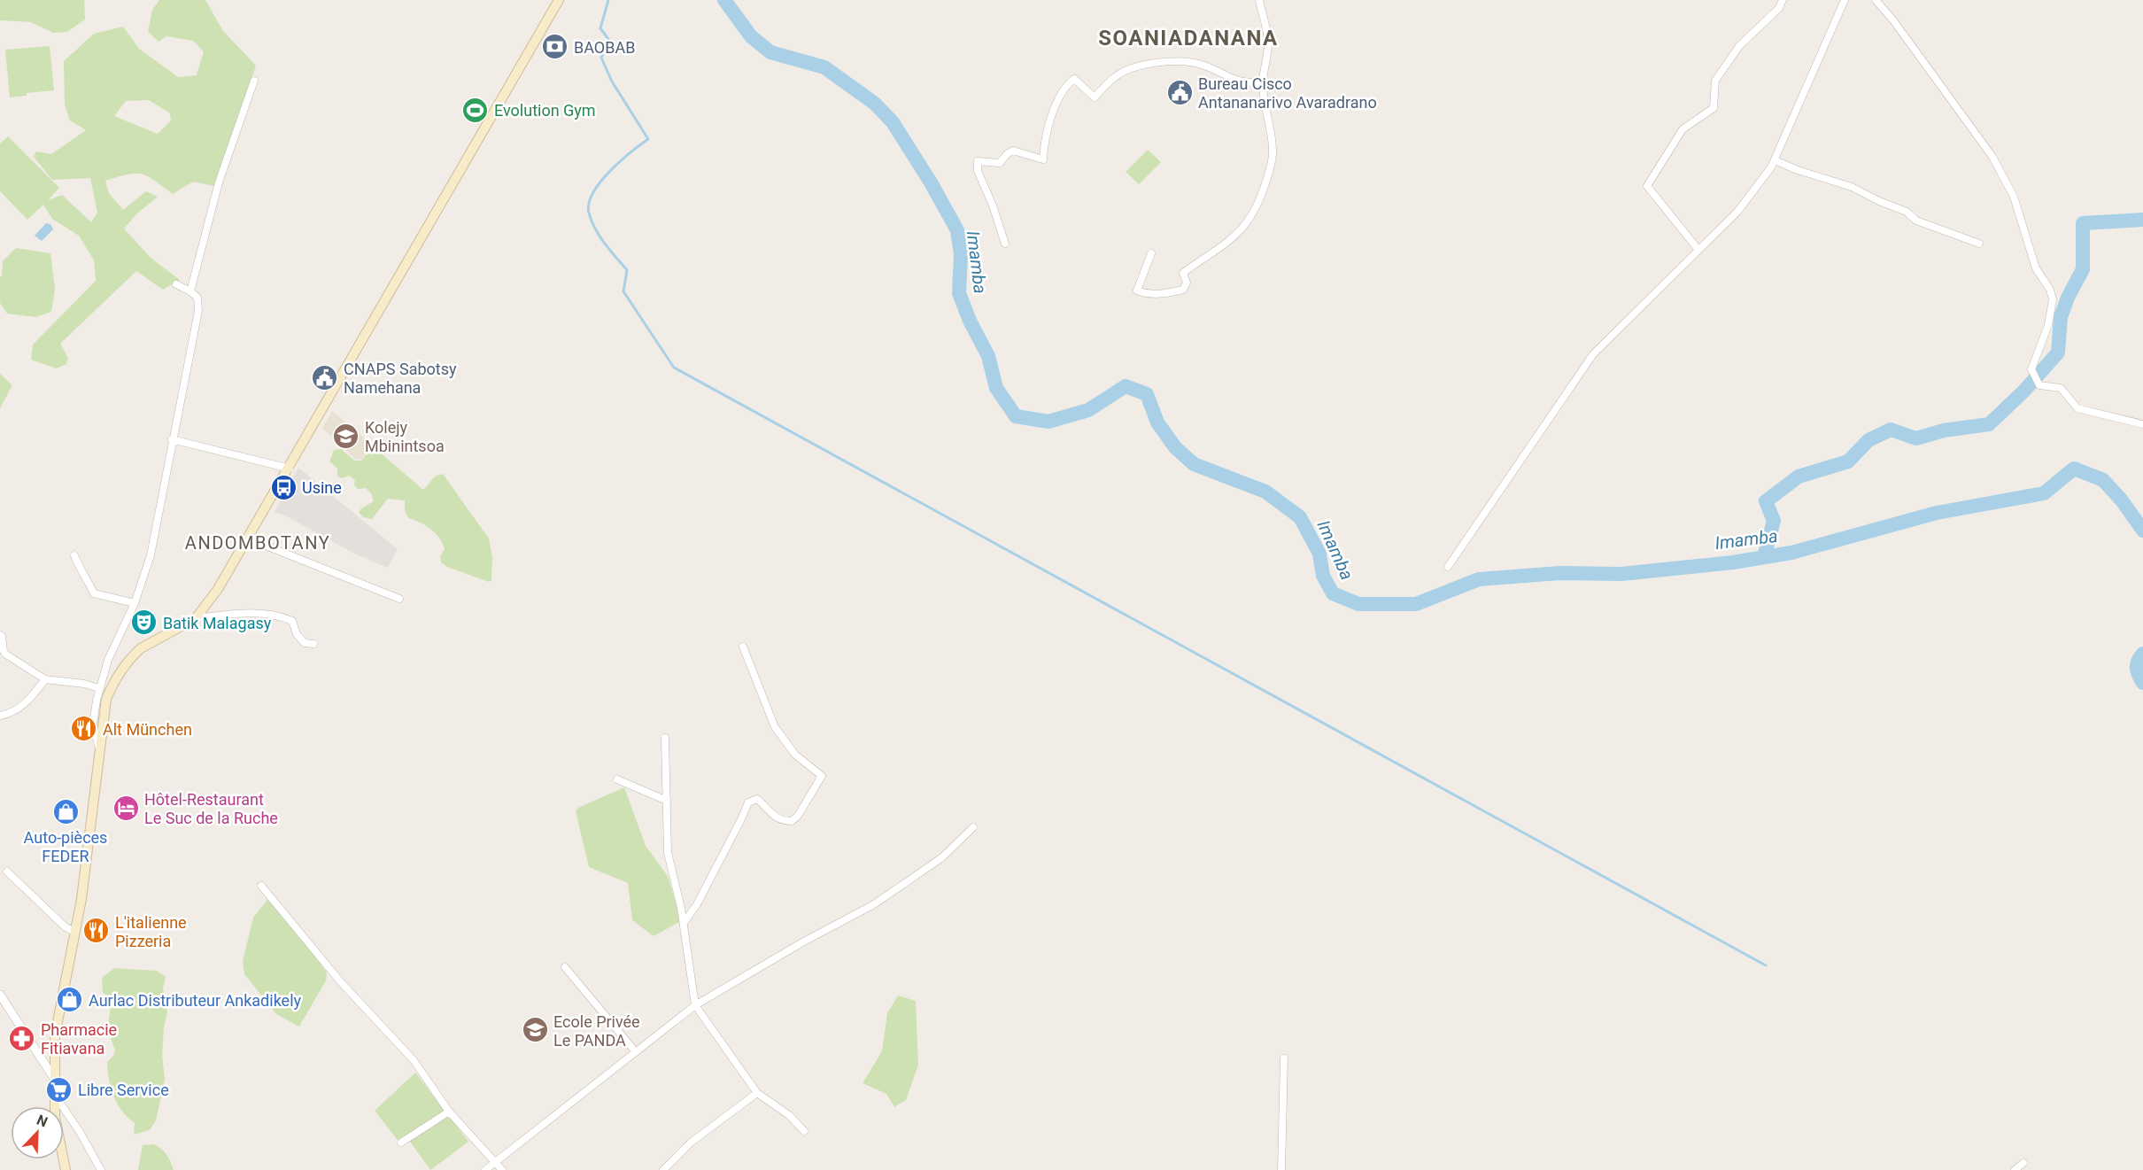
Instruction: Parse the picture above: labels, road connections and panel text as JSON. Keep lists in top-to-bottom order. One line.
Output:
{"districts":["SOANIADANANA","ANDOMBOTANY"],"water":["Imamba"],"places":{"bank":["BAOBAB"],"public building":["Bureau Cisco Antananarivo Avaradrano","CNAPS Sabotsy Namehana"],"sports":["Evolution Gym"],"school or university":["Kolejy Mbinintsoa","Ecole Privée Le PANDA"],"bus stop":["Usine"],"theatre":["Batik Malagasy"],"restaurant":["Alt München","L'italienne Pizzeria"],"hotel":["Hôtel-Restaurant Le Suc de la Ruche"],"shop":["Auto-pièces FEDER","Aurlac Distributeur Ankadikely"],"pharmacy":["Pharmacie Fitiavana"],"supermarket":["Libre Service"]},"north":"top right"}
